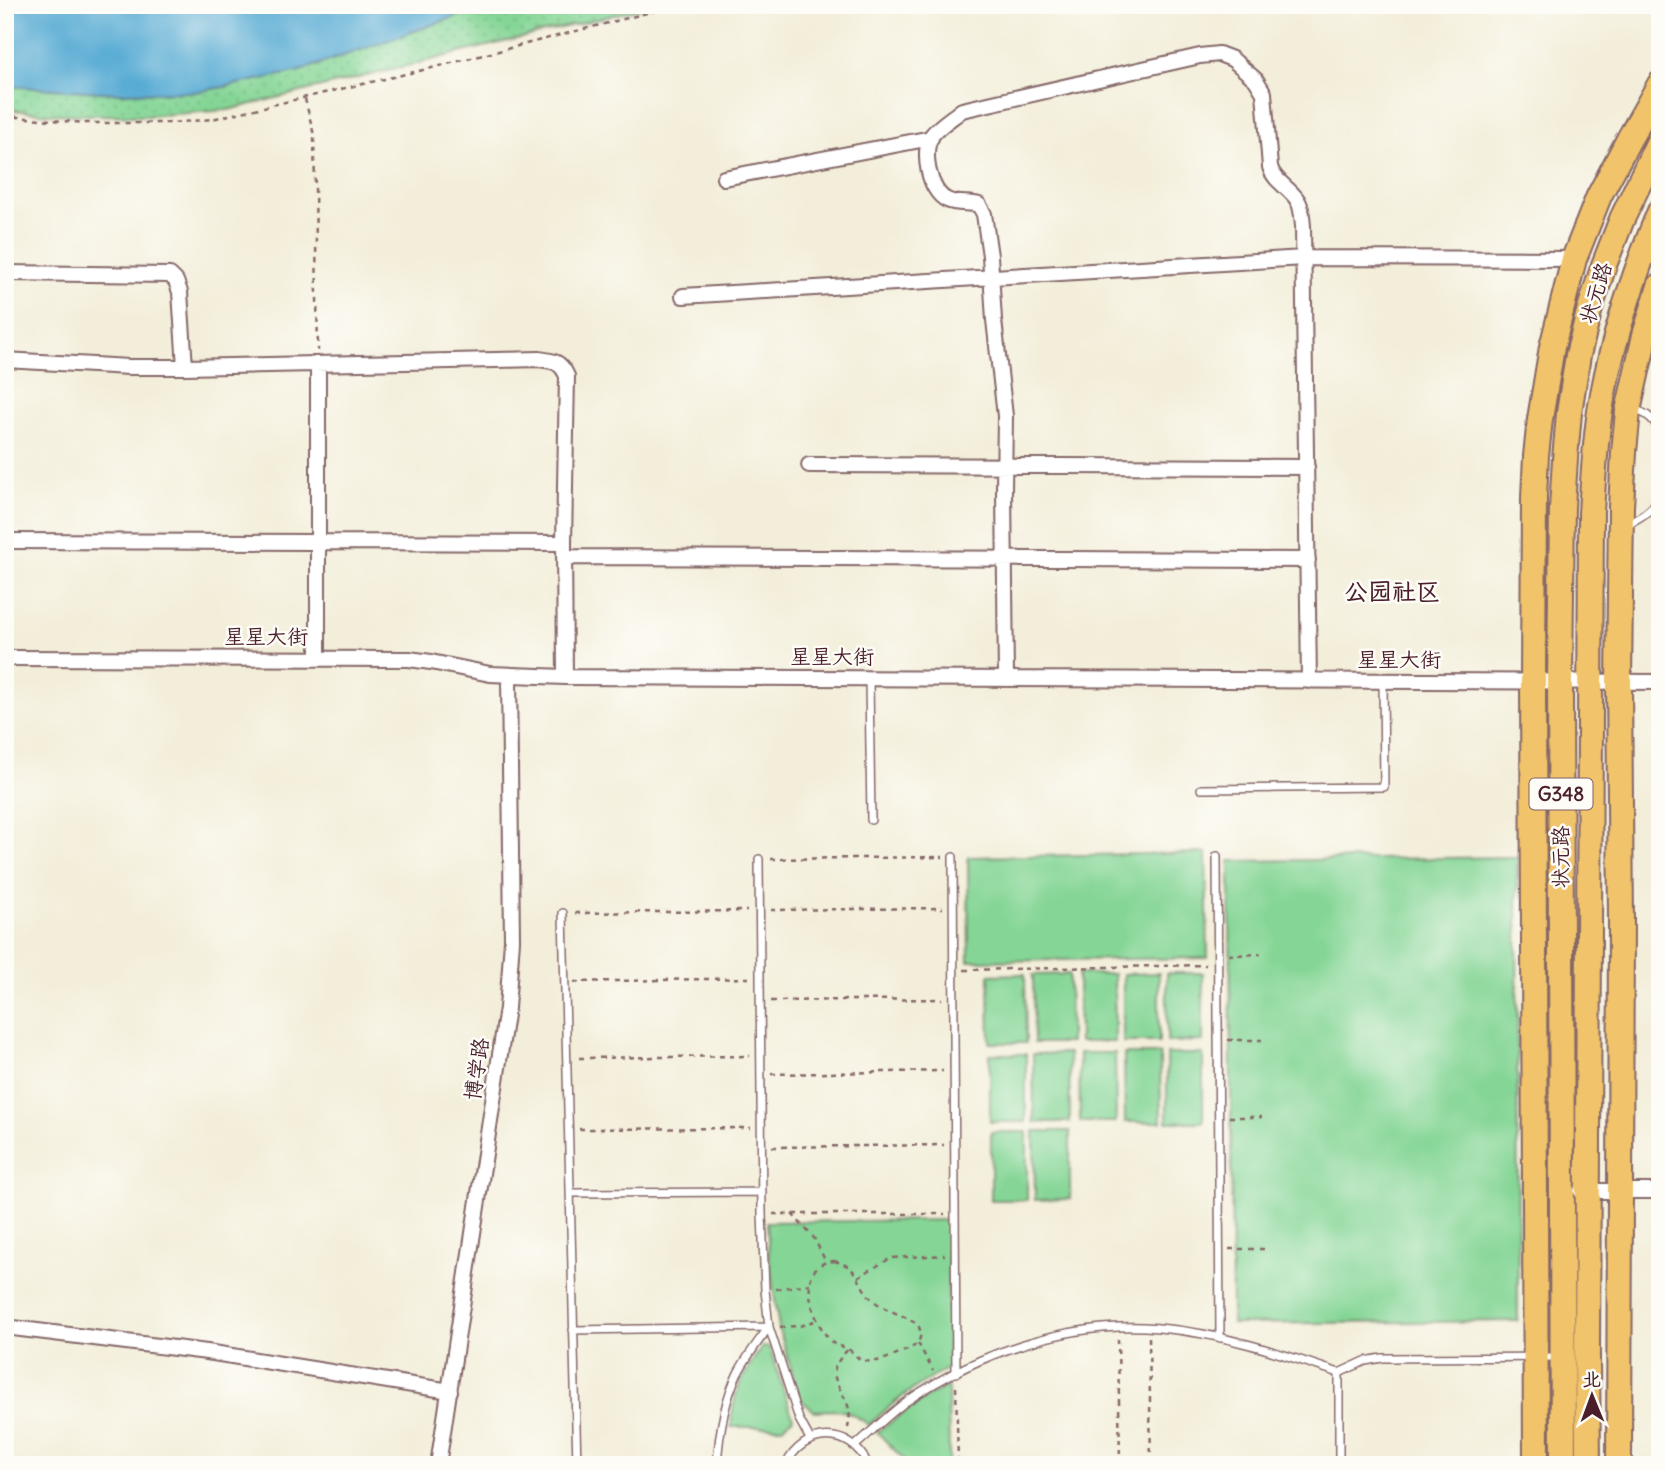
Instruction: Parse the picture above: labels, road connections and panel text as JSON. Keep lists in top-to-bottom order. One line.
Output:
{"streets":{"highway":["状元路","G348"],"street":["星星大街","博学路"]},"crossings":[["状元路","星星大街"],["星星大街","博学路"]],"districts":["公园社区"],"north":"top"}
